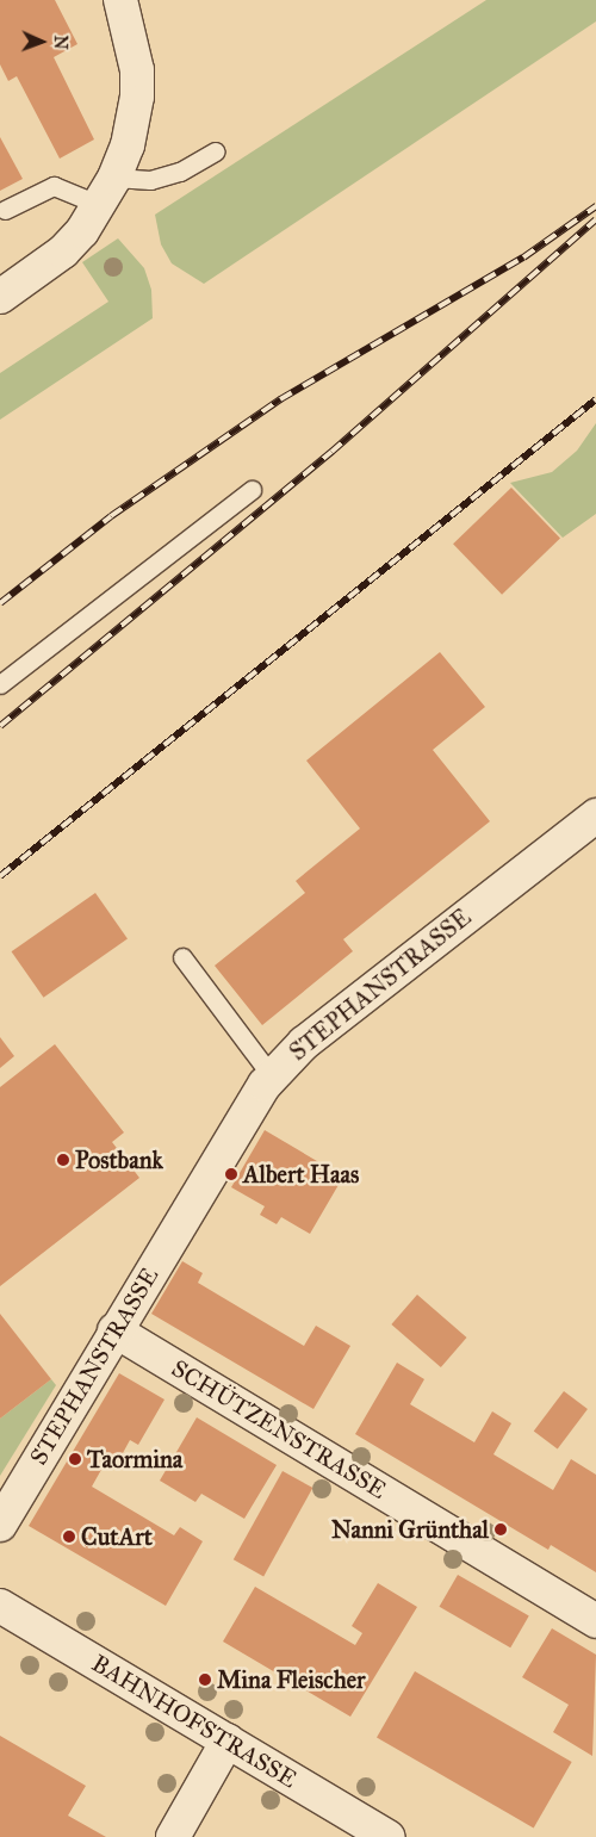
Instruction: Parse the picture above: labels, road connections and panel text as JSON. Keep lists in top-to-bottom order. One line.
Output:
{"streets":{"street":["STEPHANSTRASSE","SCHÜTZENSTRASSE","BAHNHOFSTRASSE"]},"crossings":[["STEPHANSTRASSE","SCHÜTZENSTRASSE"]],"places":["Postbank","Albert Haas","Taormina","Nanni Grünthal","CutArt","Mina Fleischer"],"north":"right"}
